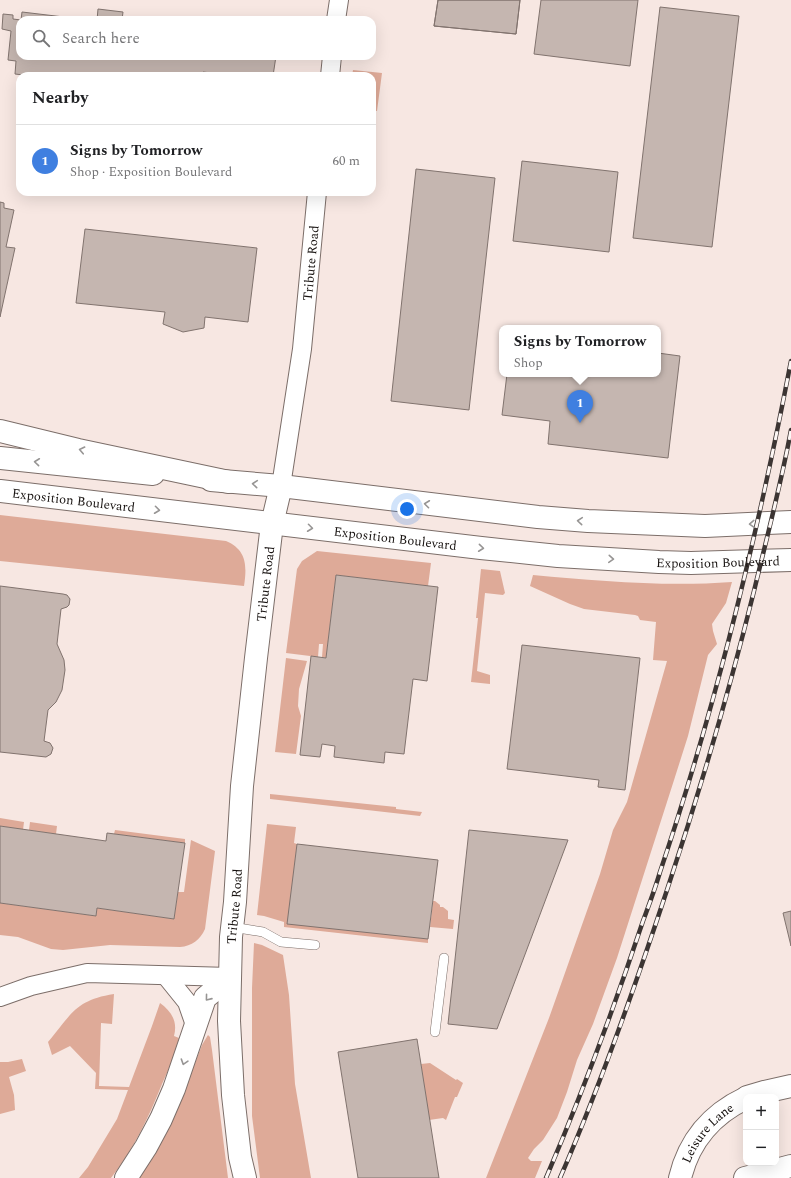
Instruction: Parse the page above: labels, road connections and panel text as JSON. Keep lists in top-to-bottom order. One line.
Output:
{"streets":{"main road":["Tribute Road","Exposition Boulevard","Leisure Lane"]},"crossings":[["Tribute Road","Exposition Boulevard"]],"page":{"search":"Search here","heading":"Nearby","list":[{"mark":"1","name":"Signs by Tomorrow","note":"Shop · Exposition Boulevard","value":"60 m"}],"popup":["Signs by Tomorrow","Shop"],"pins":"1","map_buttons":["+","−"]}}
